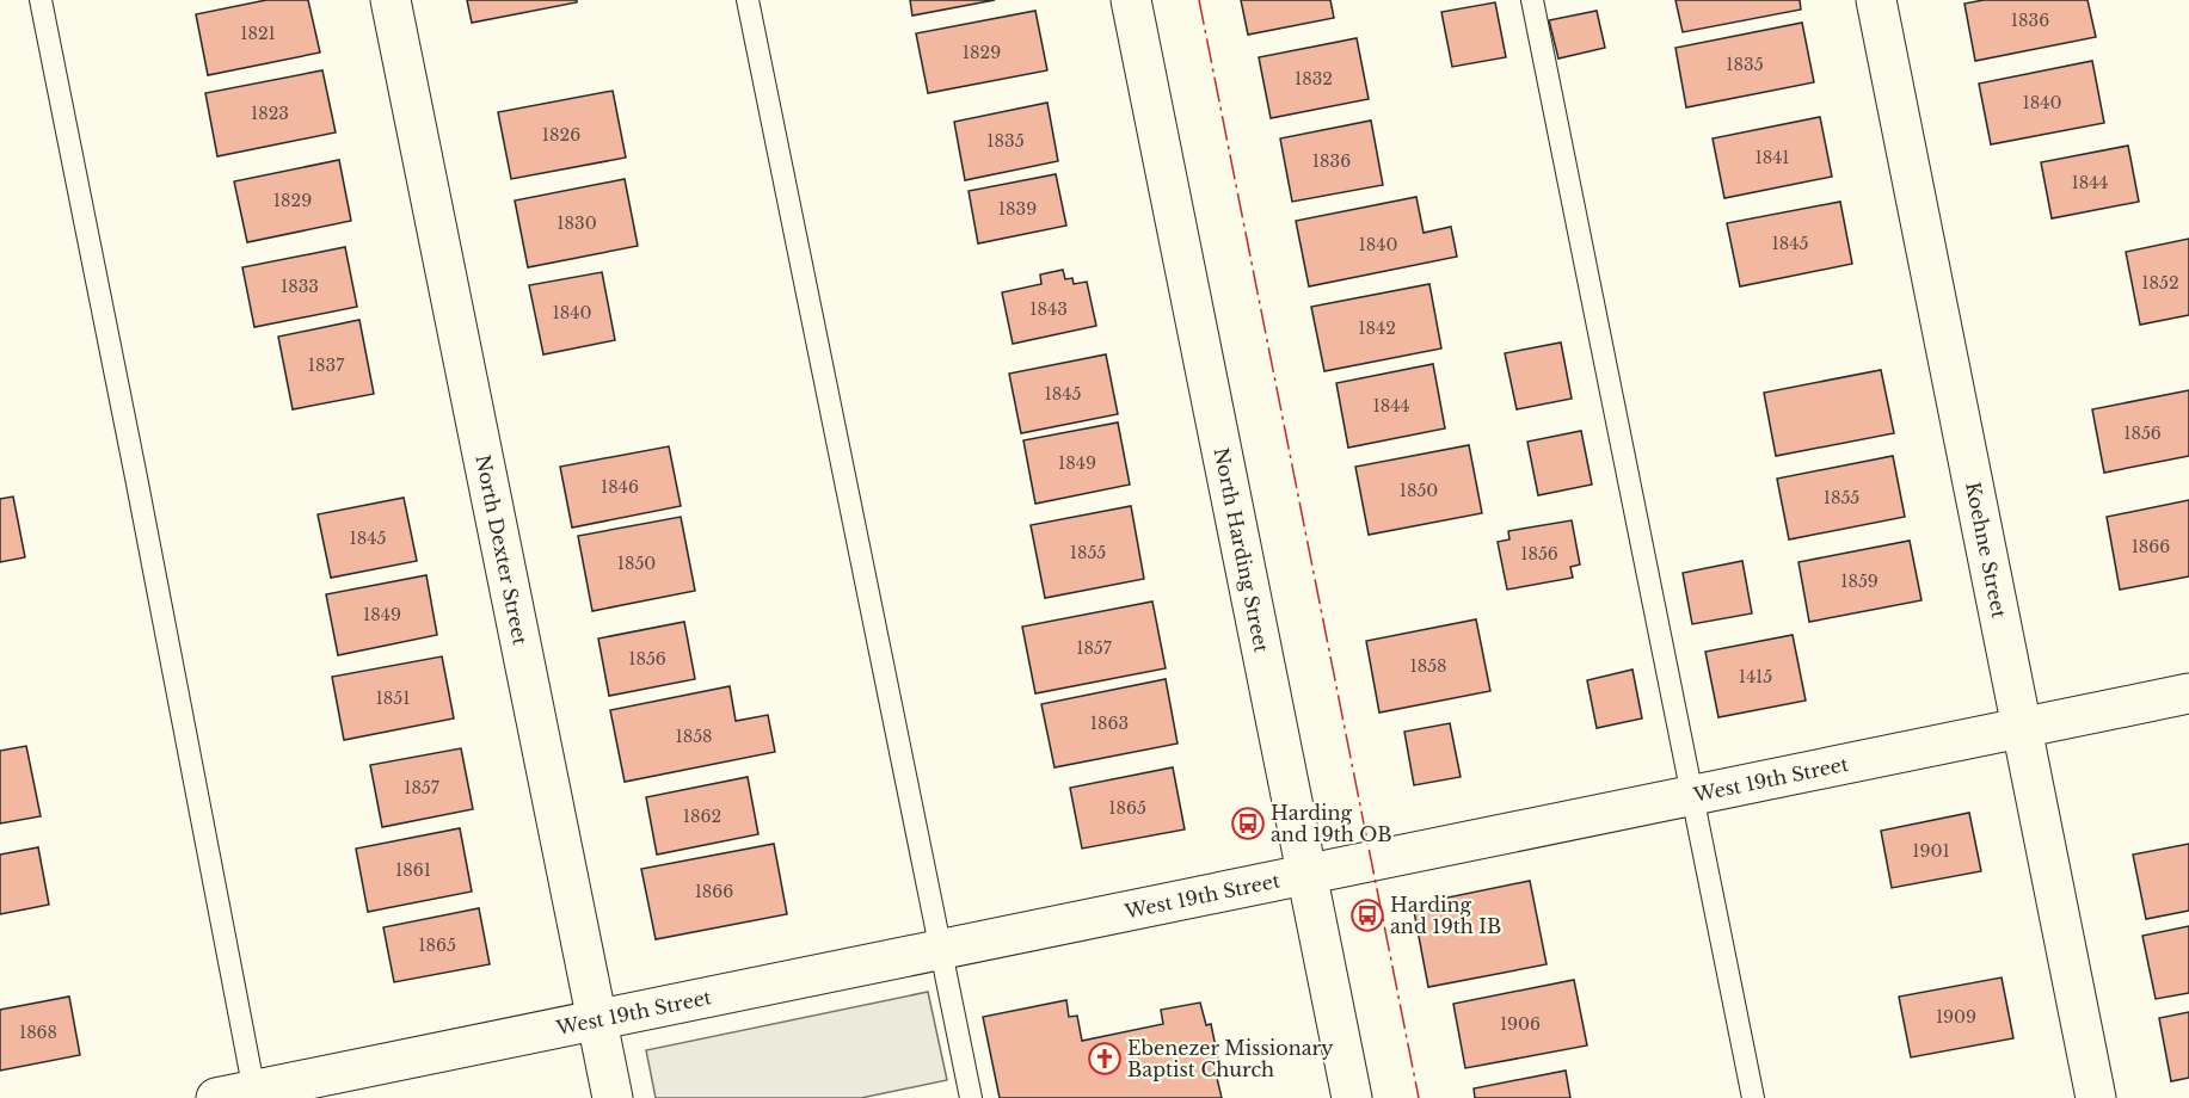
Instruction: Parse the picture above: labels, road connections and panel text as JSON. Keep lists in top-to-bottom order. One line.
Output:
{"streets":{"street":["North Dexter Street","North Harding Street","Koehne Street","West 19th Street"]},"crossings":[["North Dexter Street","West 19th Street"],["North Harding Street","West 19th Street"],["Koehne Street","West 19th Street"]],"places":{"bus stop":["Harding and 19th OB","Harding and 19th IB"],"church":["Ebenezer Missionary Baptist Church"]},"house_numbers":["1836","1821","1829","1835","1832","1840","1823","1826","1835","1841","1836","1844","1829","1839","1830","1845","1840","1852","1833","1843","1840","1842","1837","1845","1844","1856","1849","1846","1850","1855","1845","1866","1855","1856","1850","1859","1849","1857","1856","1858","1415","1851","1863","1858","1857","1865","1862","1901","1861","1866","1865","1909","1906","1868"]}
